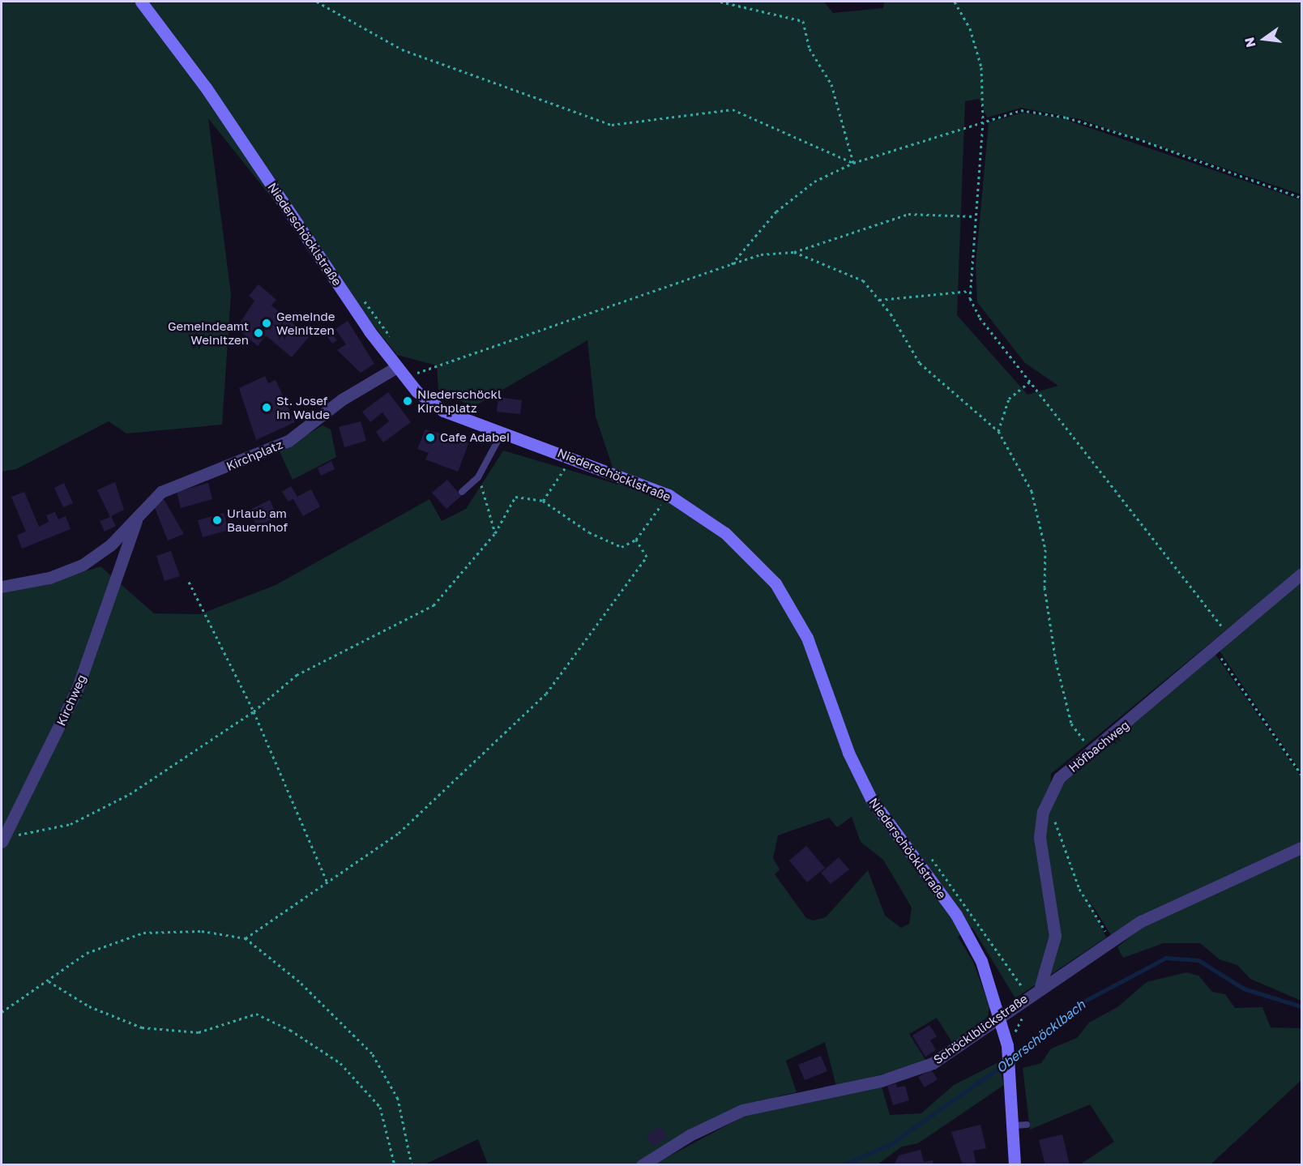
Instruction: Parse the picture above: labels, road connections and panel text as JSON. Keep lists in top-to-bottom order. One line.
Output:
{"streets":{"main road":["Niederschöcklstraße"],"street":["Kirchplatz","Kirchweg","Höfbachweg","Schöcklblickstraße"]},"crossings":[["Niederschöcklstraße","Kirchplatz"],["Niederschöcklstraße","Schöcklblickstraße"],["Kirchplatz","Kirchweg"],["Höfbachweg","Schöcklblickstraße"]],"water":["Oberschöcklbach"],"places":["Gemeinde Weinitzen","Gemeindeamt Weinitzen","Niederschöckl Kirchplatz","St. Josef im Walde","Cafe Adabei","Urlaub am Bauernhof"],"north":"left"}
